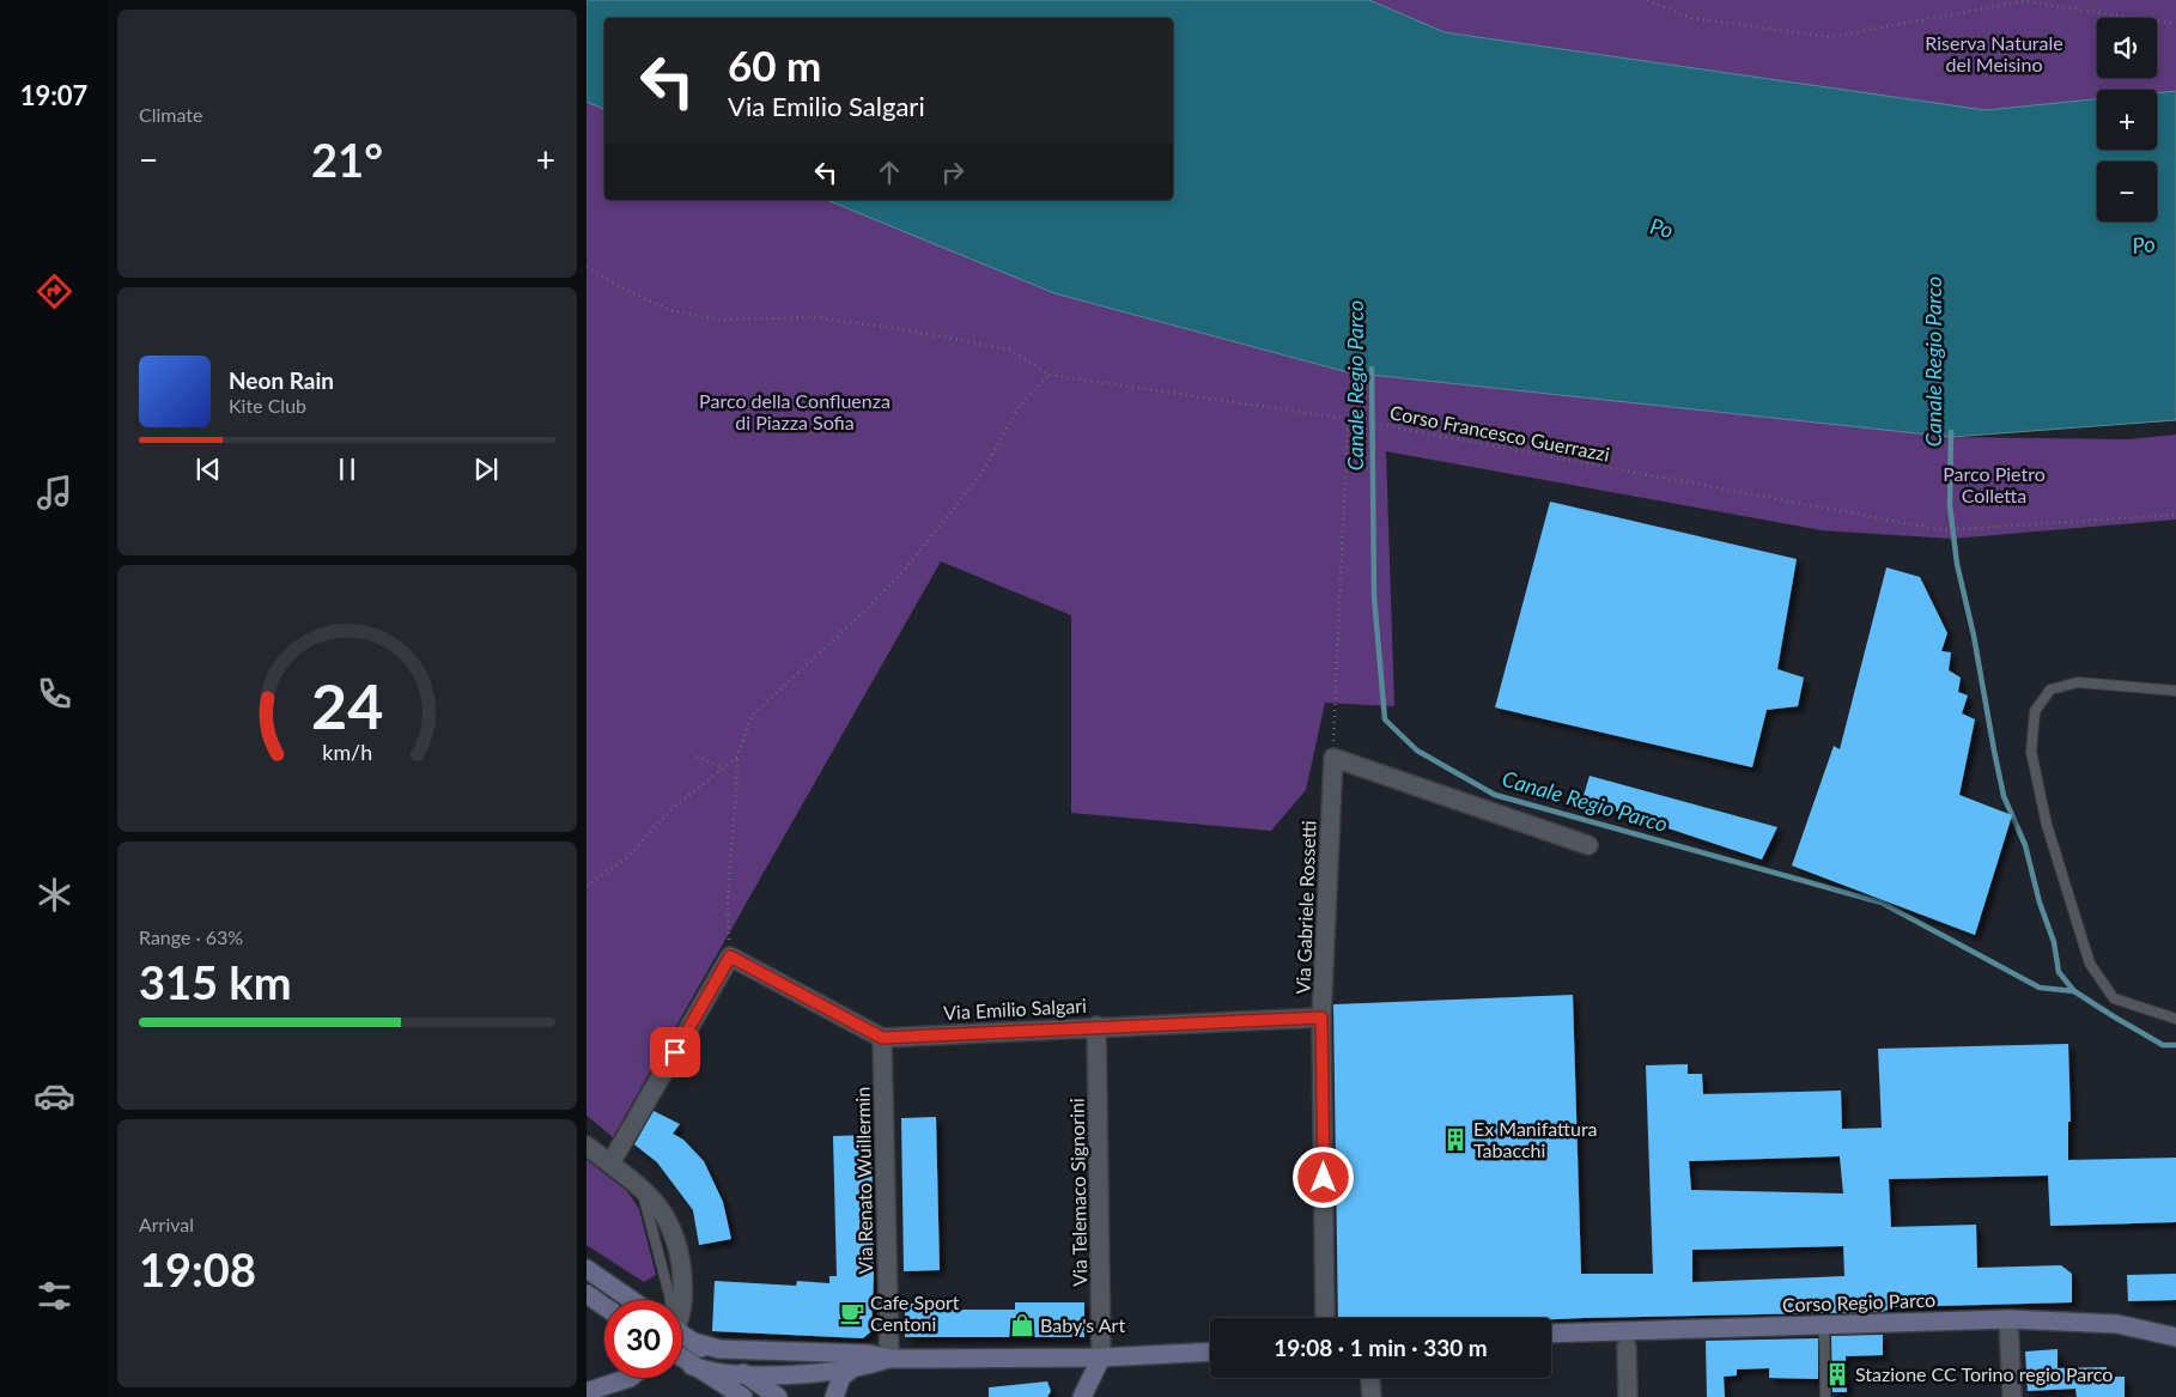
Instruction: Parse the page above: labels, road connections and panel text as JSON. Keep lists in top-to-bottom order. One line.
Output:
{"streets":{"street":["Via Gabriele Rossetti","Via Emilio Salgari","Via Renato Wuillermin","Via Telemaco Signorini","Corso Regio Parco"],"path":["Corso Francesco Guerrazzi"]},"crossings":[["Via Gabriele Rossetti","Via Emilio Salgari"],["Via Emilio Salgari","Via Renato Wuillermin"],["Via Emilio Salgari","Via Telemaco Signorini"]],"water":["Po","Canale Regio Parco"],"parks":["Riserva Naturale del Meisino","Parco della Confluenza di Piazza Sofia","Parco Pietro Colletta"],"places":{"building":["Ex Manifattura Tabacchi","Stazione CC Torino regio Parco"],"cafe":["Cafe Sport Centoni"],"shop":["Baby's Art"]},"page":{"tabs":"19:07","tile":["Climate",["Range · 63%","315 km"],["Arrival","19:08"]],"map_buttons":["+","−"],"turn":["60 m","Via Emilio Salgari"],"heat":["−","21°","+"],"song":["Neon Rain","Kite Club"],"limit":"30","trip":"19:08 · 1 min · 330 m","gauge":["24","km/h"]}}
